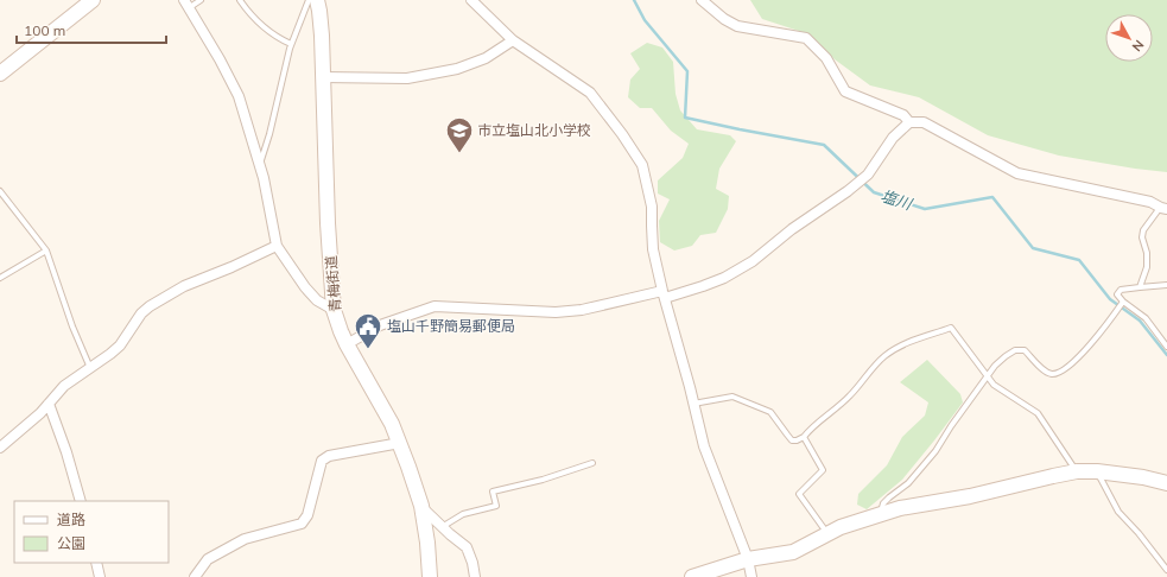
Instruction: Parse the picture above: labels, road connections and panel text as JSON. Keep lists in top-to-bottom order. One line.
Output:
{"streets":{"street":["青梅街道"]},"water":["塩川"],"places":{"school or university":["市立塩山北小学校"],"public building":["塩山千野簡易郵便局"]},"legend":["道路","公園"],"scale_bar":"100 m","north":"bottom right"}
